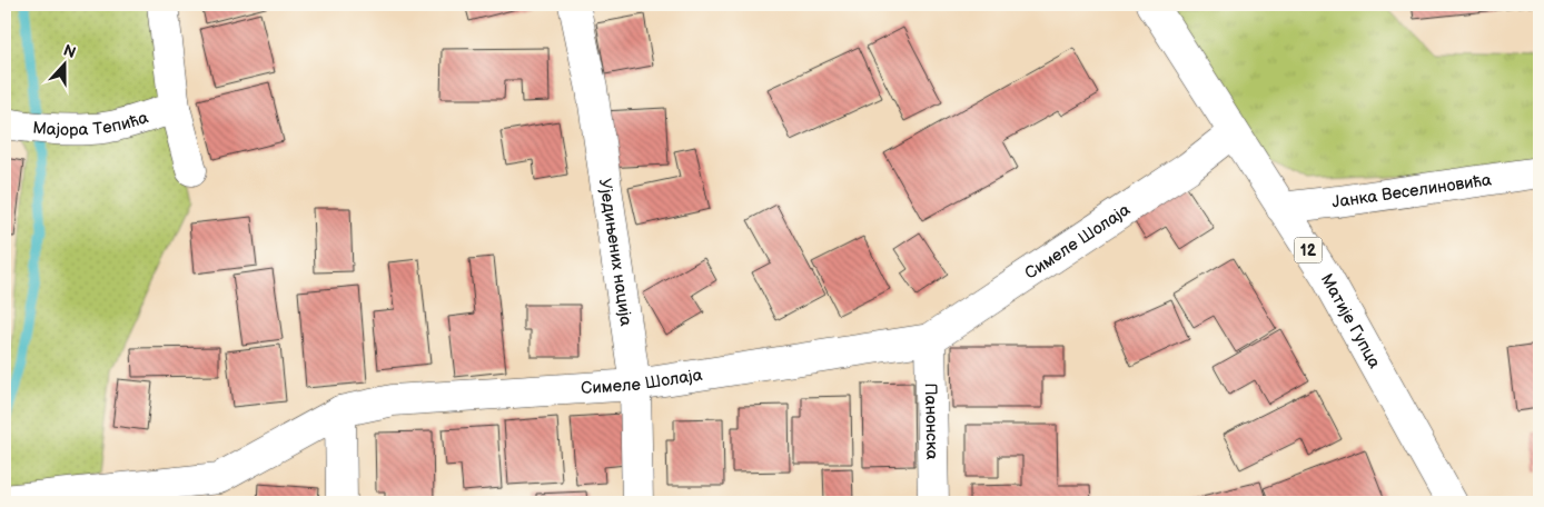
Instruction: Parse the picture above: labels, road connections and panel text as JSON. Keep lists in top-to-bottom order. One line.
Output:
{"streets":{"street":["Мајора Тепића","Јанка Веселиновића","Симеле Шолаја","12","Уједињених нација","Матије Гупца","Панонска"]},"crossings":[["Јанка Веселиновића","Матије Гупца"],["Симеле Шолаја","Уједињених нација"],["Симеле Шолаја","Матије Гупца"],["Симеле Шолаја","Панонска"]],"north":"top"}
